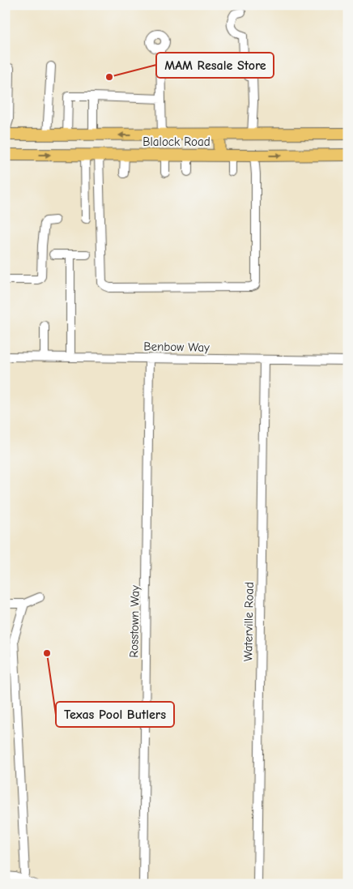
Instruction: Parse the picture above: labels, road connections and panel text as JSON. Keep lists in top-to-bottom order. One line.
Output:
{"streets":{"main road":["Blalock Road"],"street":["Benbow Way","Rosstown Way","Waterville Road"]},"crossings":[["Benbow Way","Rosstown Way"],["Benbow Way","Waterville Road"]],"places":["MAM Resale Store","Texas Pool Butlers"]}
